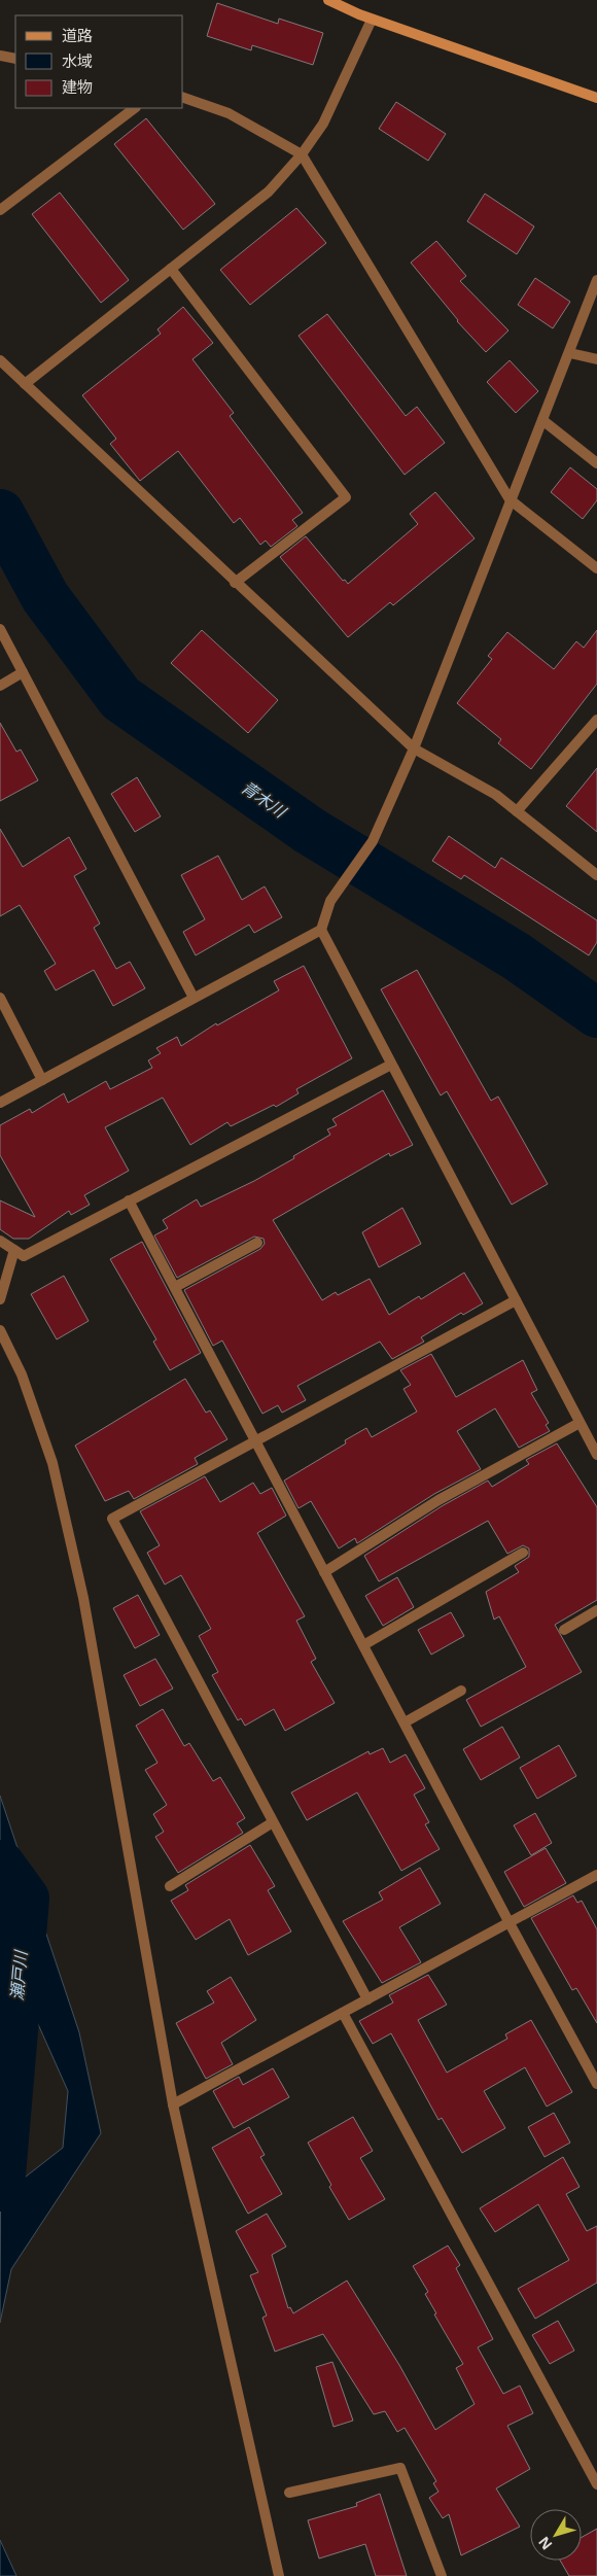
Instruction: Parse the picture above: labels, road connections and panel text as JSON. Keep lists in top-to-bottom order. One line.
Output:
{"water":["青木川","瀬戸川"],"legend":["道路","水域","建物"],"north":"bottom left"}
